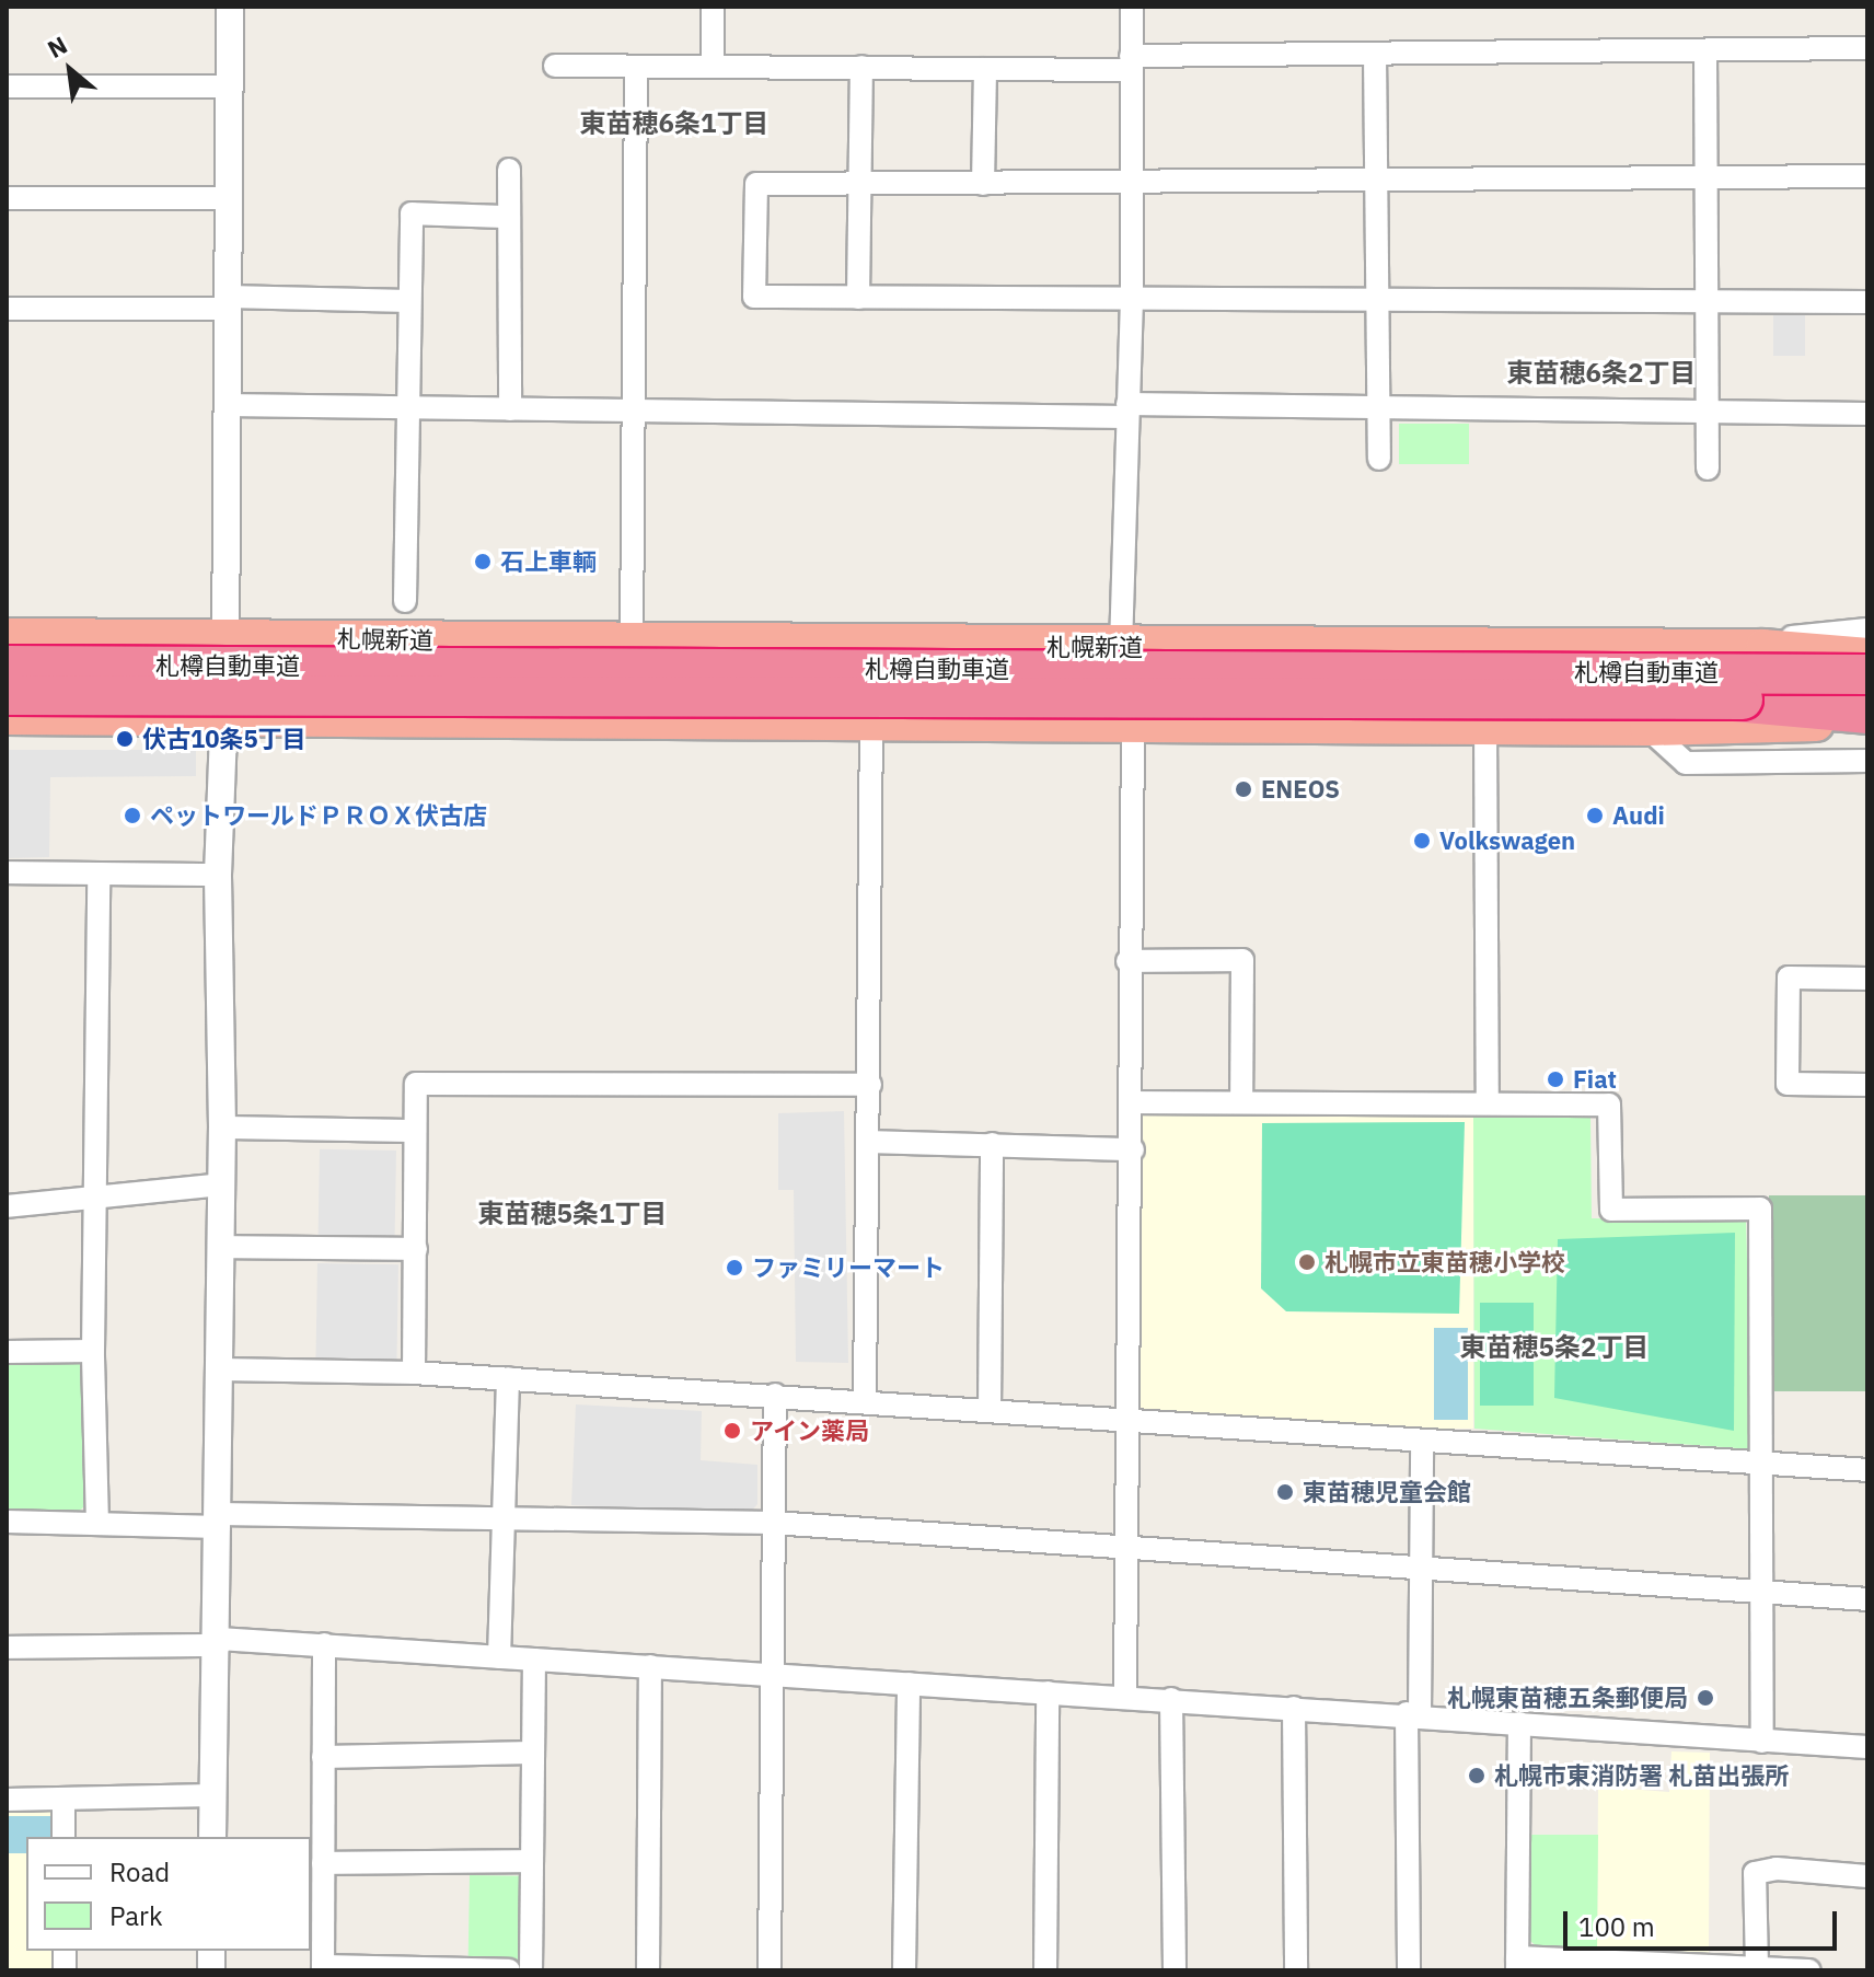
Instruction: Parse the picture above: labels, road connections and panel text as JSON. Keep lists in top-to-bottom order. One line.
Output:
{"streets":{"highway":["札幌新道","札樽自動車道"]},"crossings":[["札幌新道","札樽自動車道"]],"districts":["東苗穂6条1丁目","東苗穂6条2丁目","東苗穂5条1丁目","東苗穂5条2丁目"],"places":["石上車輌","伏古10条5丁目","ENEOS","ペットワールドＰＲＯＸ伏古店","Audi","Volkswagen","Fiat","札幌市立東苗穂小学校","ファミリーマート","アイン薬局","東苗穂児童会館","札幌東苗穂五条郵便局","札幌市東消防署 札苗出張所"],"legend":["Road","Park"],"scale_bar":"100 m","north":"top left"}
